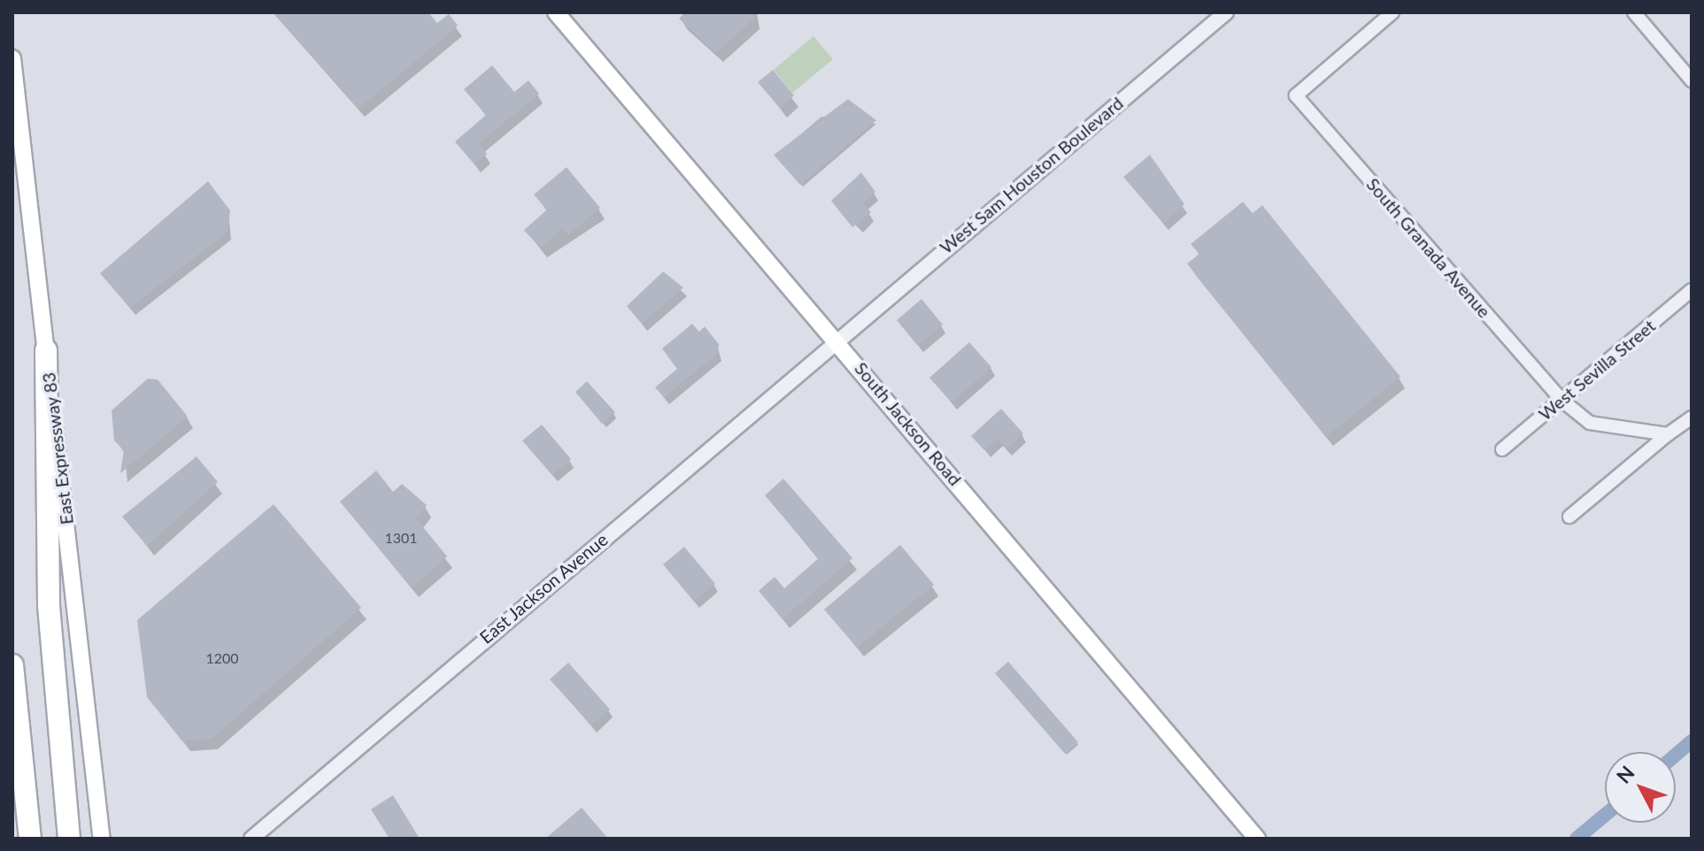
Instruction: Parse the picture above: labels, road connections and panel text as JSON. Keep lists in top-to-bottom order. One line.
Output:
{"streets":{"main road":["South Jackson Road","East Expressway 83"],"street":["West Sam Houston Boulevard","South Granada Avenue","West Sevilla Street","East Jackson Avenue"]},"crossings":[["West Sam Houston Boulevard","South Jackson Road"],["West Sam Houston Boulevard","East Jackson Avenue"],["South Granada Avenue","West Sevilla Street"],["South Jackson Road","East Jackson Avenue"]],"house_numbers":["1301","1200"],"north":"top left"}
